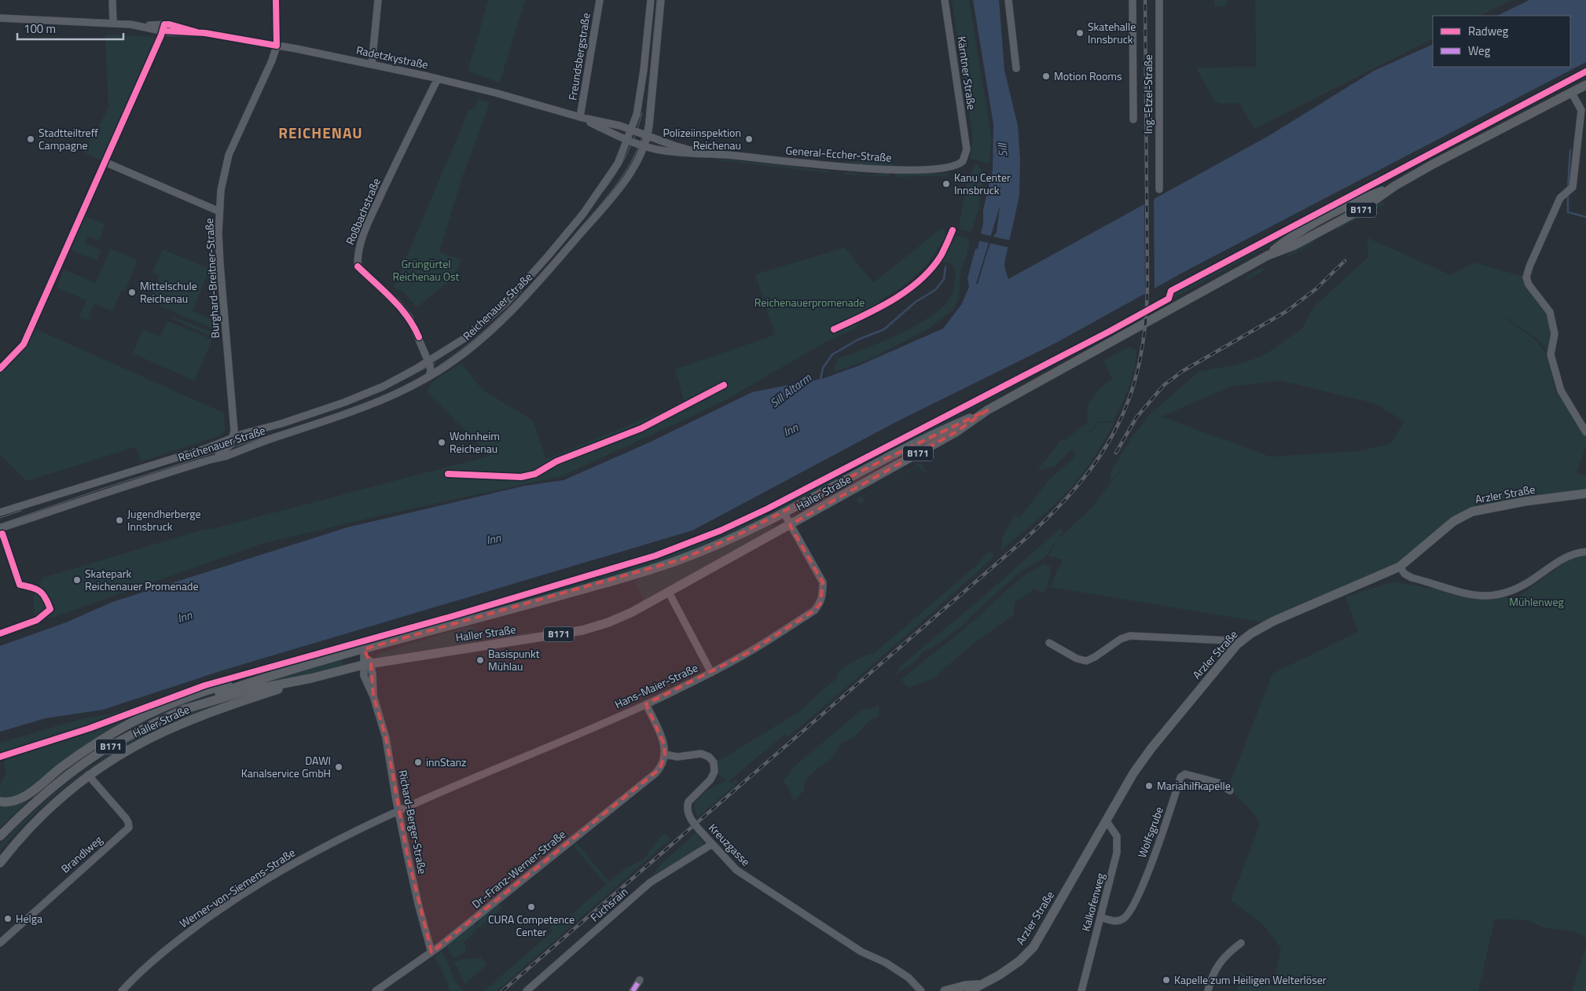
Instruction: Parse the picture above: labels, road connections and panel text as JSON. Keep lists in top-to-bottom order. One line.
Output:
{"streets":{"main road":["B171","Haller Straße","Arzler Straße"],"street":["Freundsbergstraße","Radetzkystraße","Kärntner Straße","Ing.-Etzel-Straße","General-Eccher-Straße","Roßbachstraße","Burghard-Breitner-Straße","Reichenauer Straße","Hans-Maier-Straße","Richard-Berger-Straße","Wolfsgrube","Kreuzgasse","Brandlweg","Dr.-Franz-Werner-Straße","Werner-von-Siemens-Straße","Kalkofenweg","Fuchsrain"]},"crossings":[["Freundsbergstraße","Radetzkystraße"],["Radetzkystraße","General-Eccher-Straße"],["Radetzkystraße","Roßbachstraße"],["Radetzkystraße","Burghard-Breitner-Straße"],["Radetzkystraße","Reichenauer Straße"],["Kärntner Straße","General-Eccher-Straße"],["General-Eccher-Straße","Reichenauer Straße"],["Roßbachstraße","Reichenauer Straße"],["Burghard-Breitner-Straße","Reichenauer Straße"],["Haller Straße","Hans-Maier-Straße"],["Haller Straße","Richard-Berger-Straße"],["Haller Straße","Brandlweg"],["Arzler Straße","Kalkofenweg"],["Hans-Maier-Straße","Richard-Berger-Straße"],["Hans-Maier-Straße","Werner-von-Siemens-Straße"],["Richard-Berger-Straße","Dr.-Franz-Werner-Straße"],["Richard-Berger-Straße","Werner-von-Siemens-Straße"],["Wolfsgrube","Kalkofenweg"],["Kreuzgasse","Dr.-Franz-Werner-Straße"],["Kreuzgasse","Fuchsrain"]],"districts":["REICHENAU"],"water":["Sill","Sill Altarm","Inn"],"parks":["Grüngürtel Reichenau Ost","Reichenauerpromenade","Mühlenweg"],"places":["Skatehalle Innsbruck","Motion Rooms","Stadtteiltreff Campagne","Polizeiinspektion Reichenau","Kanu Center Innsbruck","Mittelschule Reichenau","Wohnheim Reichenau","Jugendherberge Innsbruck","Skatepark Reichenauer Promenade","Basispunkt Mühlau","innStanz","DAWI Kanalservice GmbH","Mariahilfkapelle","CURA Competence Center","Helga","Kapelle zum Heiligen Welterlöser"],"legend":["Radweg","Weg"],"scale_bar":"100 m"}
